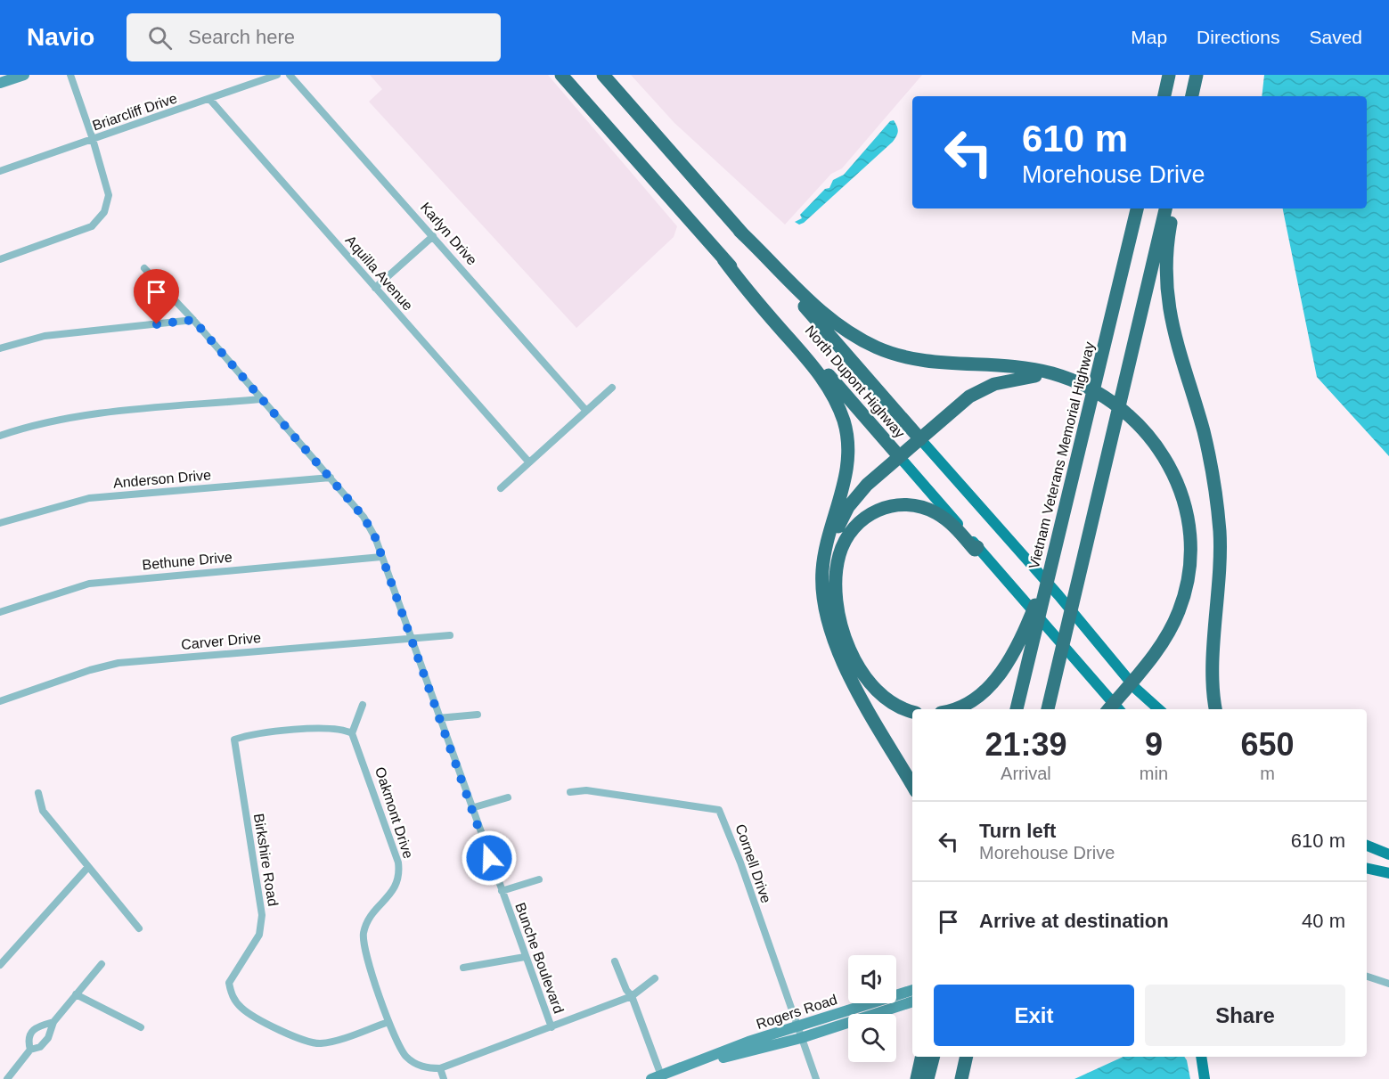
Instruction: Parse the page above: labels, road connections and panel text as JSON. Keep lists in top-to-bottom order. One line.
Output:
{"streets":{"highway":["North Dupont Highway","Vietnam Veterans Memorial Highway"],"street":["Briarcliff Drive","Karlyn Drive","Aquilla Avenue","Anderson Drive","Bethune Drive","Carver Drive","Oakmont Drive","Birkshire Road","Cornell Drive","Bunche Boulevard","Rogers Road"]},"crossings":[["Briarcliff Drive","Aquilla Avenue"],["Anderson Drive","Bunche Boulevard"],["Bethune Drive","Bunche Boulevard"],["Carver Drive","Bunche Boulevard"],["Oakmont Drive","Birkshire Road"],["Cornell Drive","Rogers Road"]],"page":{"header":"Navio","search":"Search here","nav":["Map","Directions","Saved"],"turn":["610 m","Morehouse Drive"],"eta":["21:39","Arrival","9","min","650","m"],"list":[{"name":"Turn left","note":"Morehouse Drive","value":"610 m"},{"name":"Arrive at destination","value":"40 m"}],"buttons":["Exit","Share"]}}
